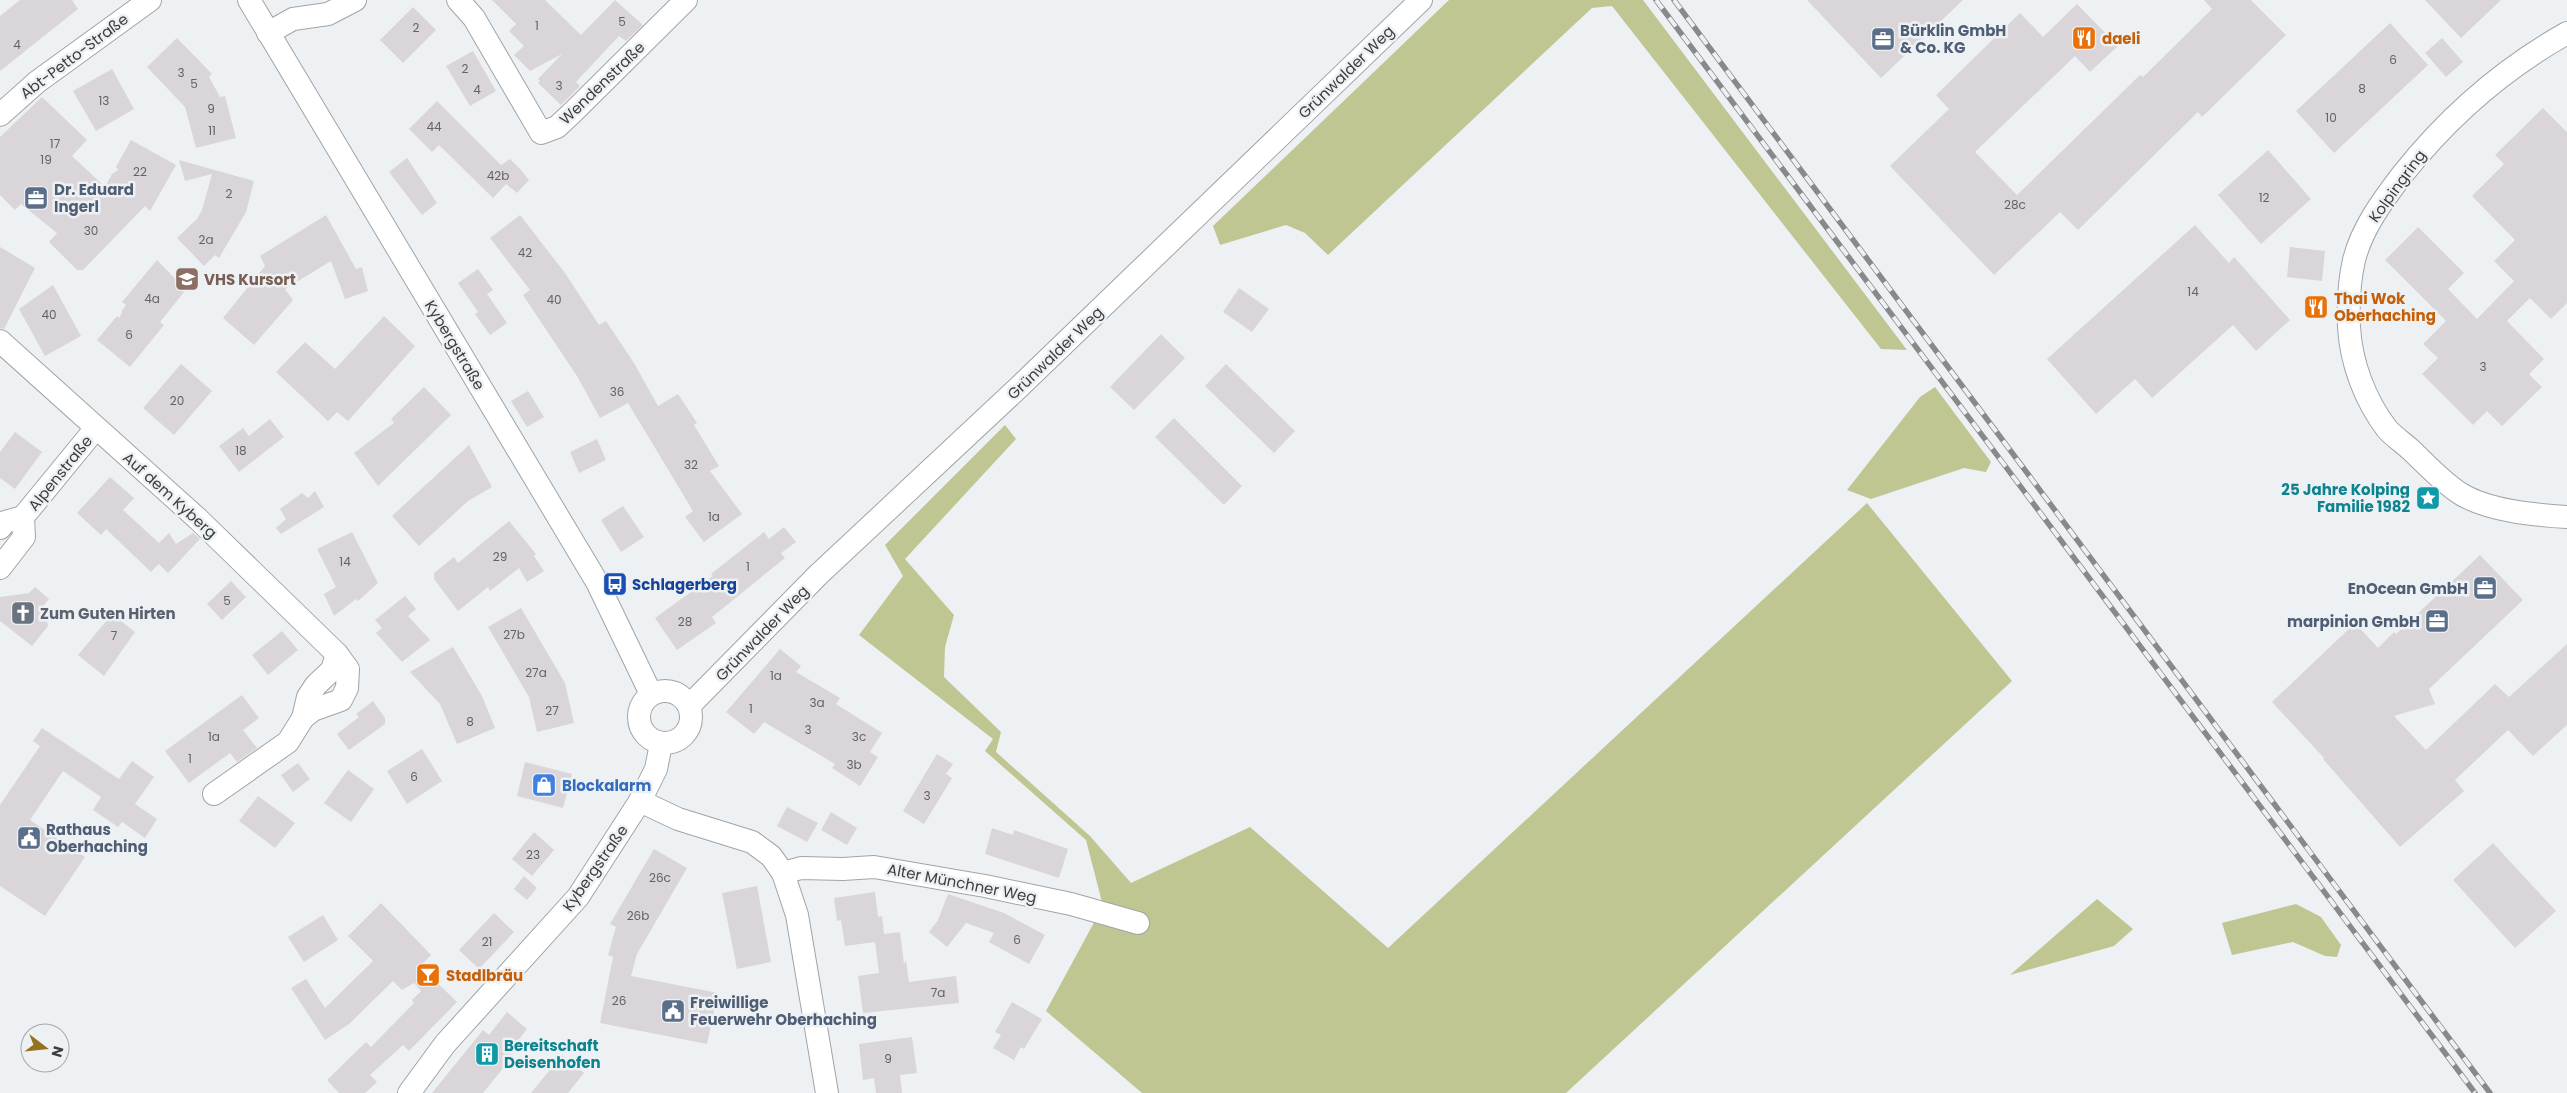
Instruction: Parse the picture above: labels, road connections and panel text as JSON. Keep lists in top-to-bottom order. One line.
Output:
{"streets":{"street":["Abt-Petto-Straße","Grünwalder Weg","Wendenstraße","Kolpingring","Kybergstraße","Alpenstraße","Auf dem Kyberg","Alter Münchner Weg"]},"crossings":[["Grünwalder Weg","Kybergstraße"],["Alpenstraße","Auf dem Kyberg"]],"places":{"restaurant":["daeli","Thai Wok Oberhaching"],"office":["Bürklin GmbH & Co. KG","Dr. Eduard Ingerl","EnOcean GmbH","marpinion GmbH"],"school or university":["VHS Kursort"],"place":["25 Jahre Kolping Familie 1982"],"bus stop":["Schlagerberg"],"church":["Zum Guten Hirten"],"shop":["Blockalarm"],"public building":["Rathaus Oberhaching","Freiwillige Feuerwehr Oberhaching"],"bar":["Stadlbräu"],"building":["Bereitschaft Deisenhofen"]},"house_numbers":["5","1","2","4","6","2","3","5","3","8","4","13","9","10","44","11","17","19","22","42b","2","12","28c","30","2a","42","14","4a","40","40","6","3","36","20","18","32","1a","29","14","1","5","28","27b","7","27a","1a","3a","1","27","8","3","1a","3c","1","3b","6","3","23","26c","26b","6","21","7a","26","9"],"north":"right"}
